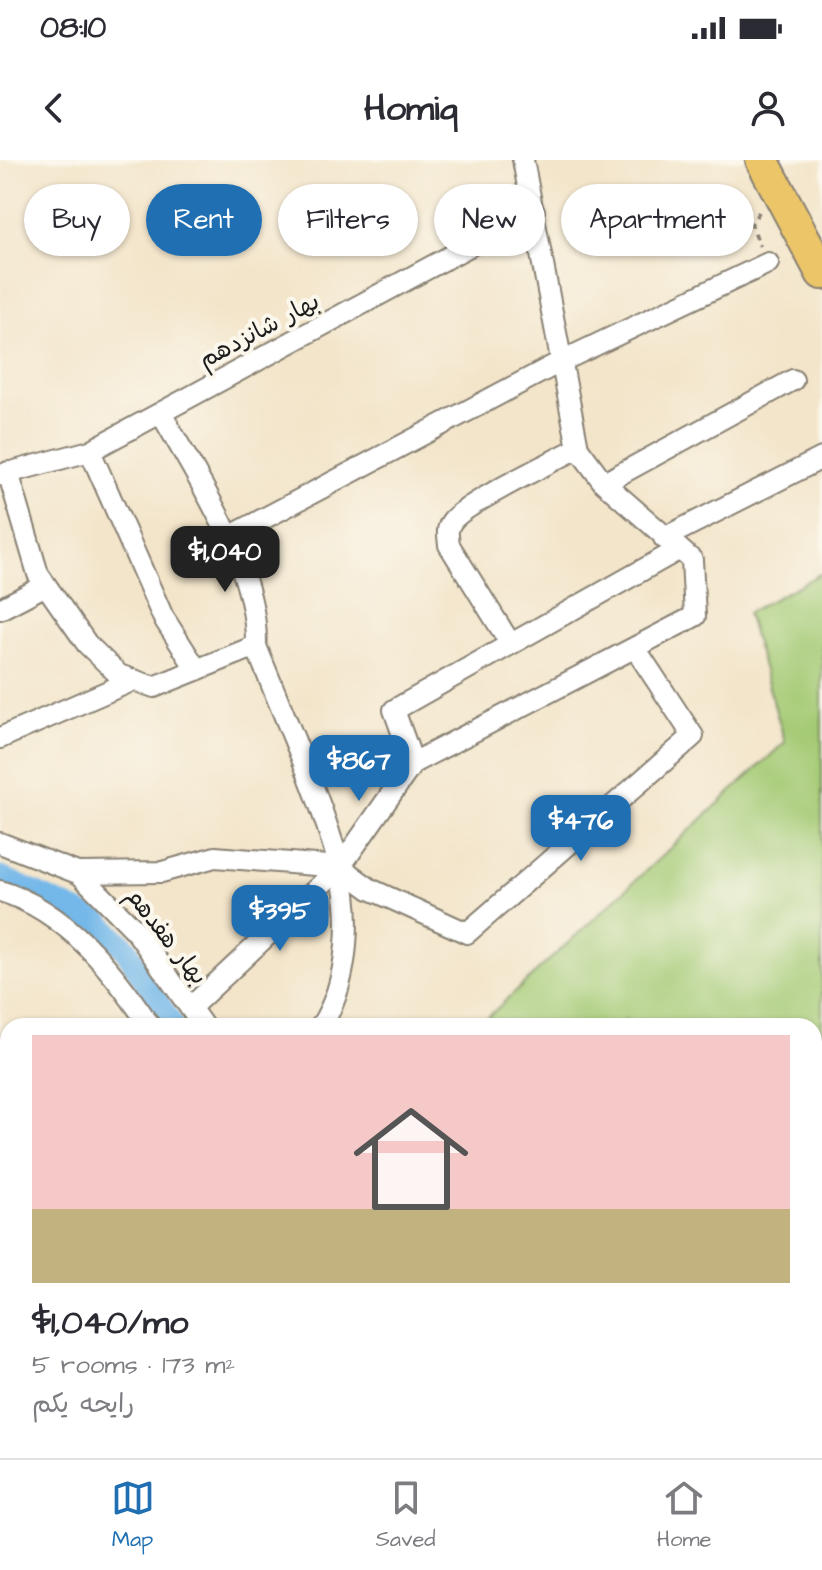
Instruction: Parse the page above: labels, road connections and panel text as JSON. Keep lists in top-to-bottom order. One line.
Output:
{"streets":{"street":["بهار شانزدهم","بهار هفدهم"]},"page":{"status":"08:10","header":"Homiq","chip":["Buy","Rent","Filters","New","Apartment"],"price":["$1,040","$867","$476","$395"],"list":[{"name":"$1,040/mo","note":"5 rooms · 173 m² · رایحه یکم"}],"tabs":["Map","Saved","Home"]}}
